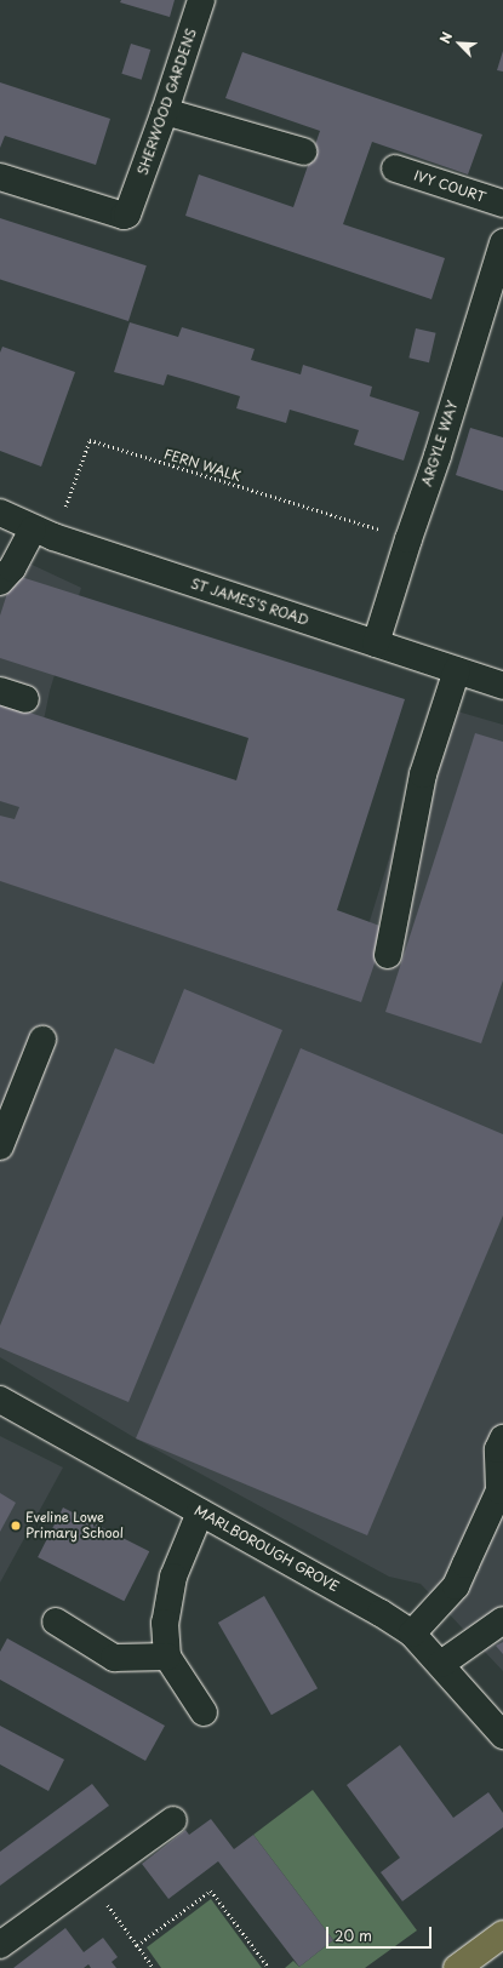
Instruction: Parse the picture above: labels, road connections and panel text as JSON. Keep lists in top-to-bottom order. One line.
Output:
{"streets":{"street":["SHERWOOD GARDENS","IVY COURT","ARGYLE WAY","ST JAMES'S ROAD","MARLBOROUGH GROVE"],"path":["FERN WALK"]},"crossings":[["ARGYLE WAY","FERN WALK"],["ARGYLE WAY","ST JAMES'S ROAD"],["FERN WALK","ST JAMES'S ROAD"]],"places":["Eveline Lowe Primary School"],"scale_bar":"20 m","north":"top left"}
